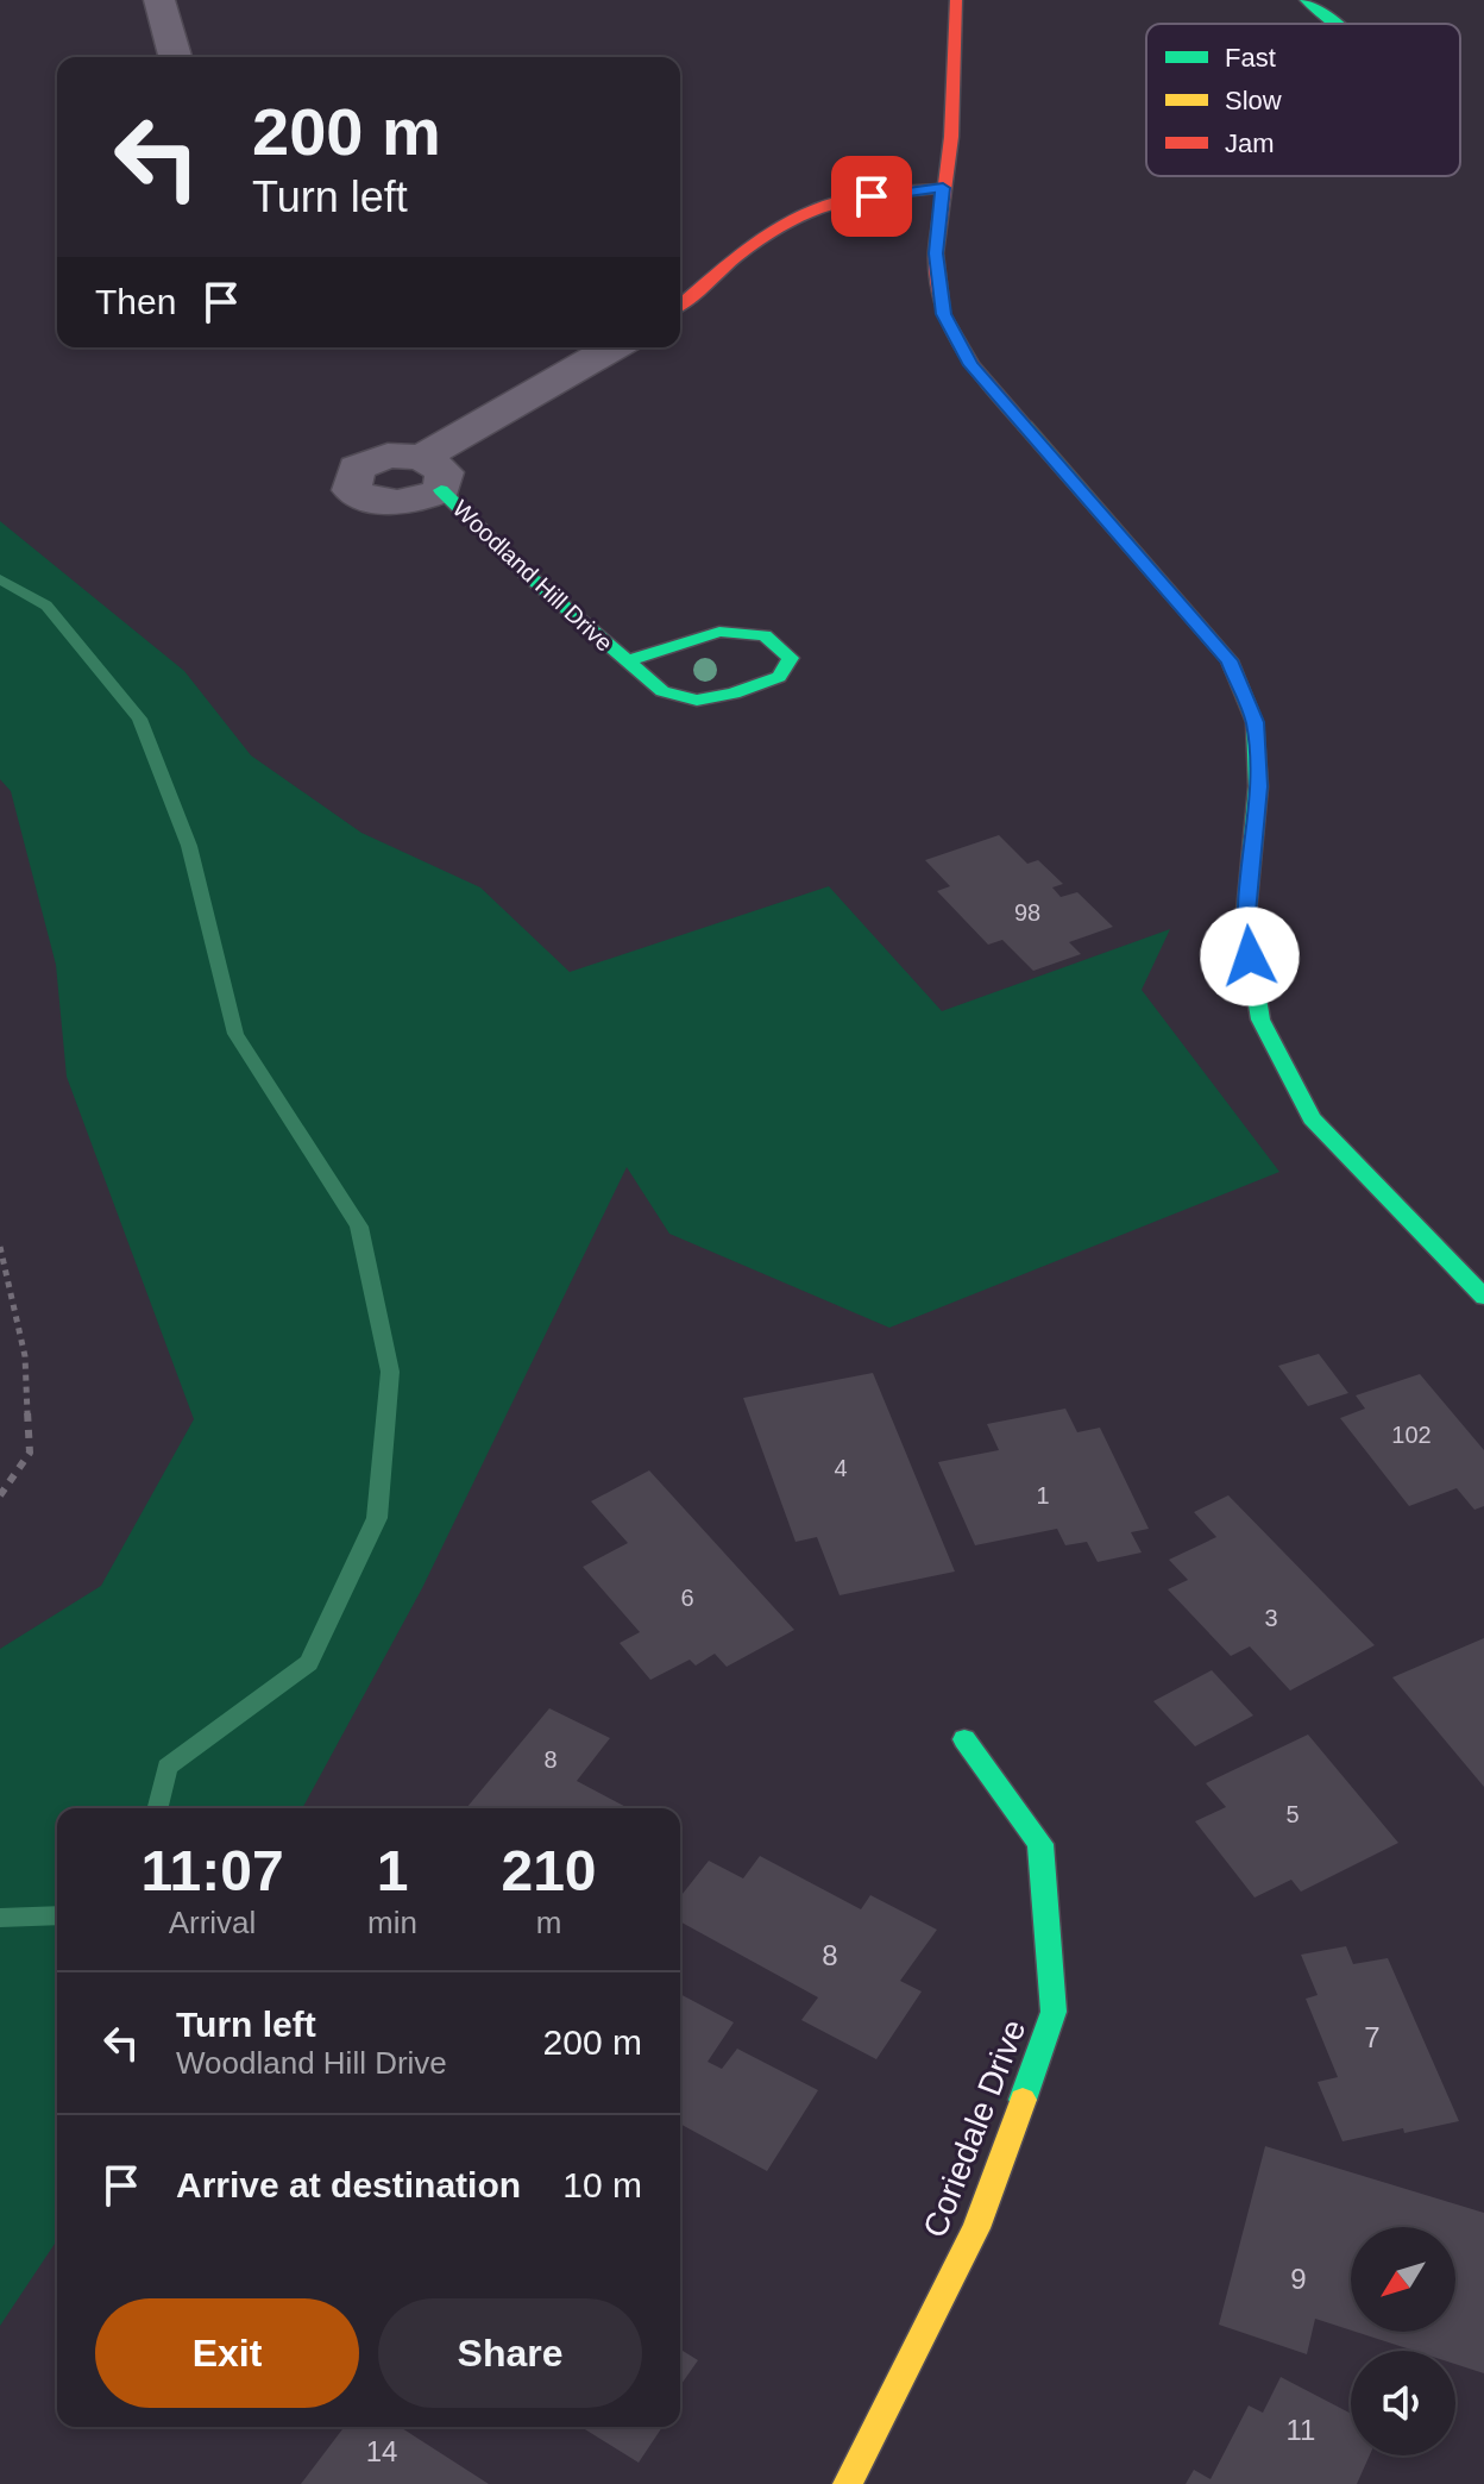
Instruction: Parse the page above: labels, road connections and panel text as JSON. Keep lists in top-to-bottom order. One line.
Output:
{"streets":{"street":["Woodland Hill Drive","Coriedale Drive"]},"house_numbers":["98","102","4","1","6","3","8","5","8","7","9","11","14"],"legend":["Fast","Slow","Jam"],"north":"bottom left","page":{"turn":["200 m","Turn left"],"then":"Then","eta":["11:07","Arrival","1","min","210","m"],"list":[{"name":"Turn left","note":"Woodland Hill Drive","value":"200 m"},{"name":"Arrive at destination","value":"10 m"}],"buttons":["Exit","Share"]}}
